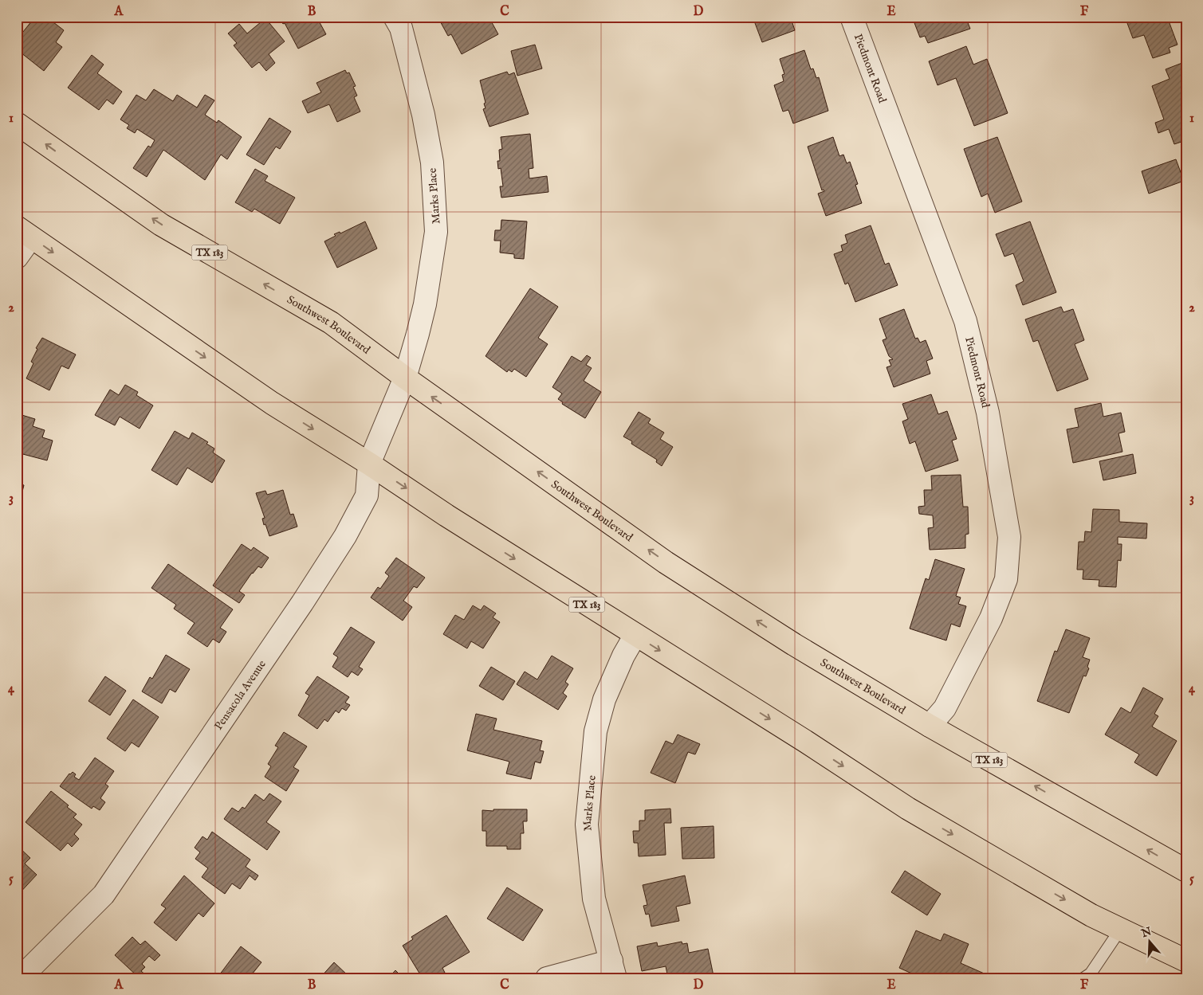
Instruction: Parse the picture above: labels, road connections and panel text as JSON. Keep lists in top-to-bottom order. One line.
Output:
{"streets":{"main road":["TX 183","Southwest Boulevard"],"street":["Piedmont Road","Marks Place","Pensacola Avenue"]},"crossings":[["Piedmont Road","Southwest Boulevard"],["Marks Place","TX 183"],["Marks Place","Southwest Boulevard"],["Marks Place","Pensacola Avenue"],["TX 183","Pensacola Avenue"],["Southwest Boulevard","Pensacola Avenue"]],"north":"top","grid":{"columns":["A","B","C","D","E","F"],"rows":["1","2","3","4","5"]}}
